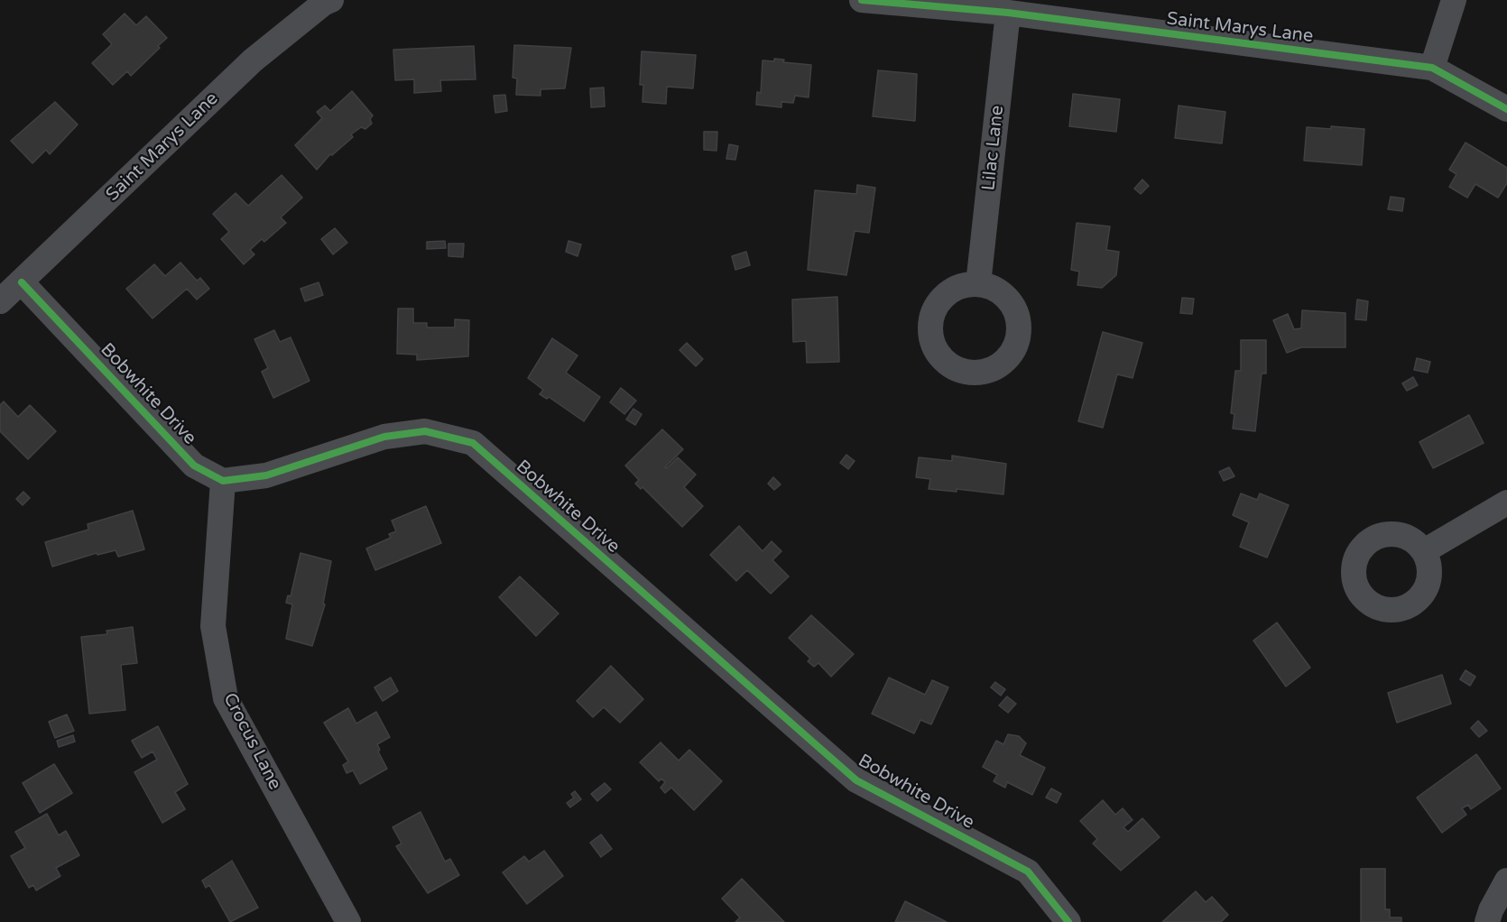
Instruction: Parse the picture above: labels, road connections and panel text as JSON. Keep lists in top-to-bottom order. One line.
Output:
{"streets":{"street":["Saint Marys Lane","Lilac Lane","Bobwhite Drive","Crocus Lane"]},"crossings":[["Saint Marys Lane","Lilac Lane"],["Saint Marys Lane","Bobwhite Drive"],["Bobwhite Drive","Crocus Lane"]]}
